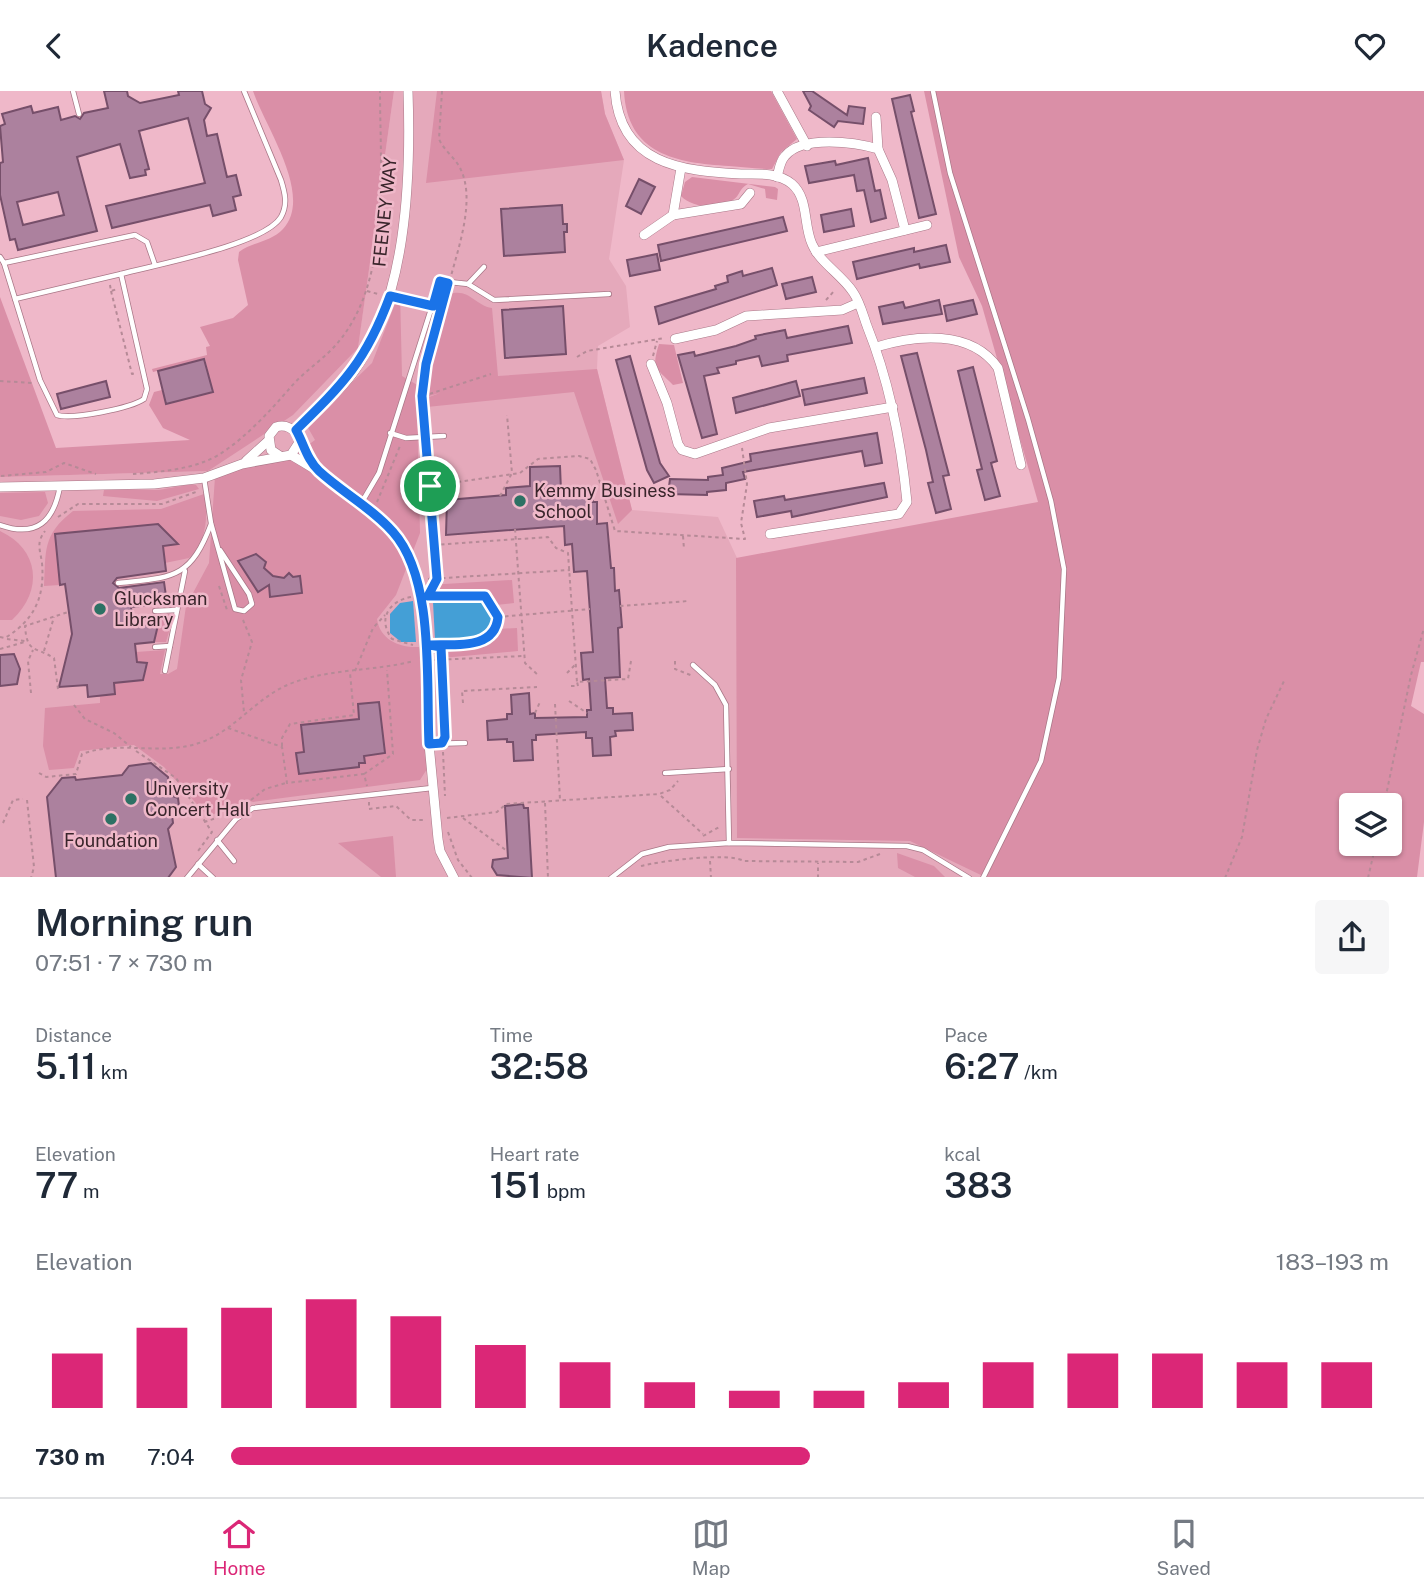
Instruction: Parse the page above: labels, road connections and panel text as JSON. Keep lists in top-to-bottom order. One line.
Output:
{"streets":{"street":["FEENEY WAY"]},"places":["Kemmy Business School","Glucksman Library","University Concert Hall","Foundation"],"page":{"header":"Kadence","heading":["Morning run","07:51 · 7 × 730 m"],"stats":[["Distance","5.11 km"],["Time","32:58"],["Pace","6:27 /km"],["Elevation","77 m"],["Heart rate","151 bpm"],["kcal","383"]],"chart":["Elevation","183–193 m"],"list":[{"name":"730 m","note":"7:04"}],"tabs":["Home","Map","Saved"]}}
